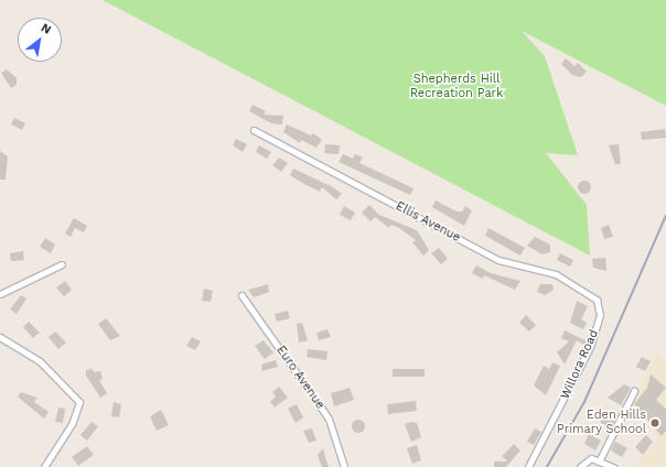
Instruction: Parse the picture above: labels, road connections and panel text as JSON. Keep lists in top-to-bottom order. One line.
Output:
{"streets":{"street":["Ellis Avenue","Willora Road","Euro Avenue"]},"crossings":[["Ellis Avenue","Willora Road"]],"parks":["Shepherds Hill Recreation Park"],"places":["Eden Hills Primary School"],"north":"top right"}
